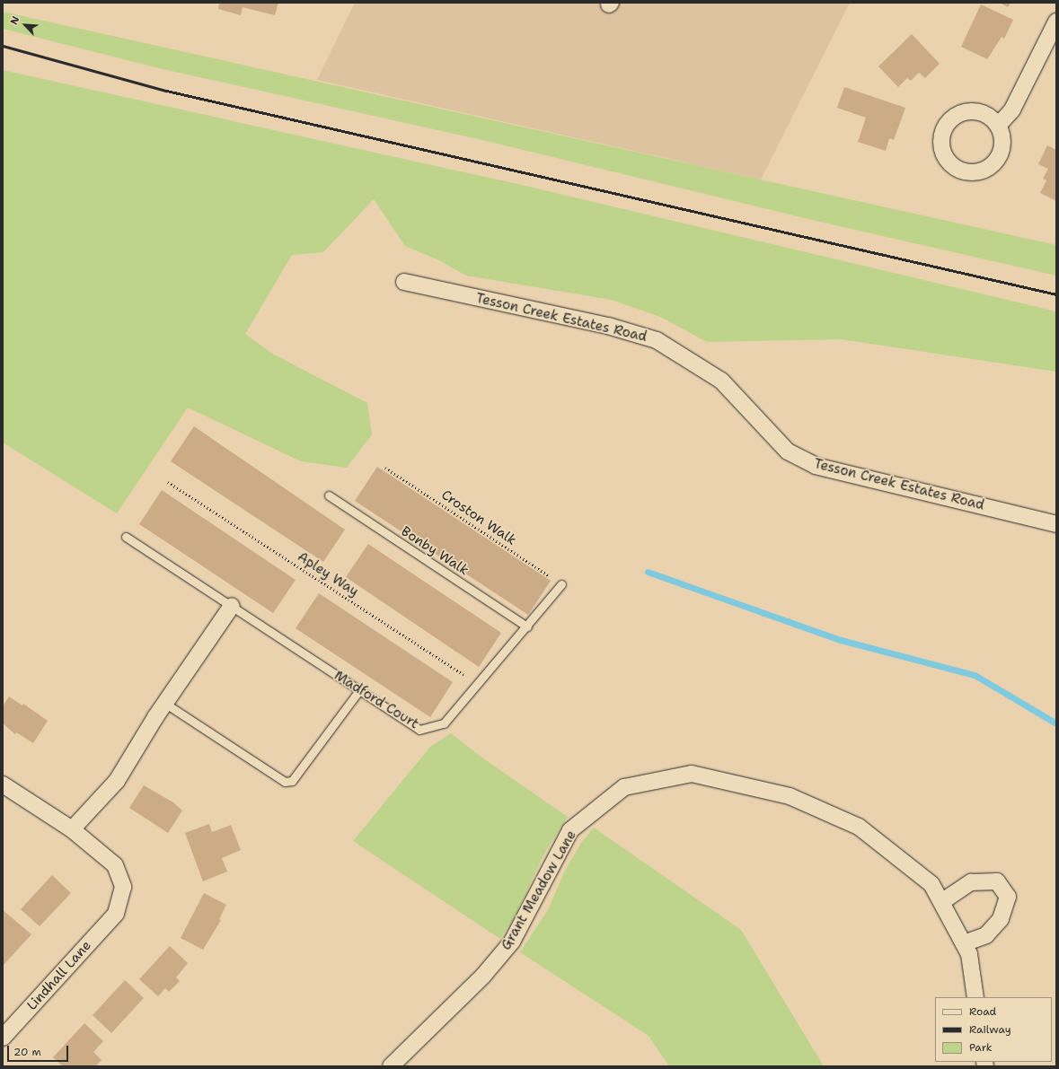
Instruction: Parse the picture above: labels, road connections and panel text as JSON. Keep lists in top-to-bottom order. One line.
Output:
{"streets":{"street":["Tesson Creek Estates Road","Grant Meadow Lane","Lindhall Lane"],"lane":["Bonby Walk","Madford Court"],"path":["Croston Walk","Apley Way"]},"crossings":[["Croston Walk","Madford Court"],["Bonby Walk","Madford Court"],["Apley Way","Madford Court"]],"legend":["Road","Railway","Park"],"scale_bar":"20 m","north":"top left"}
